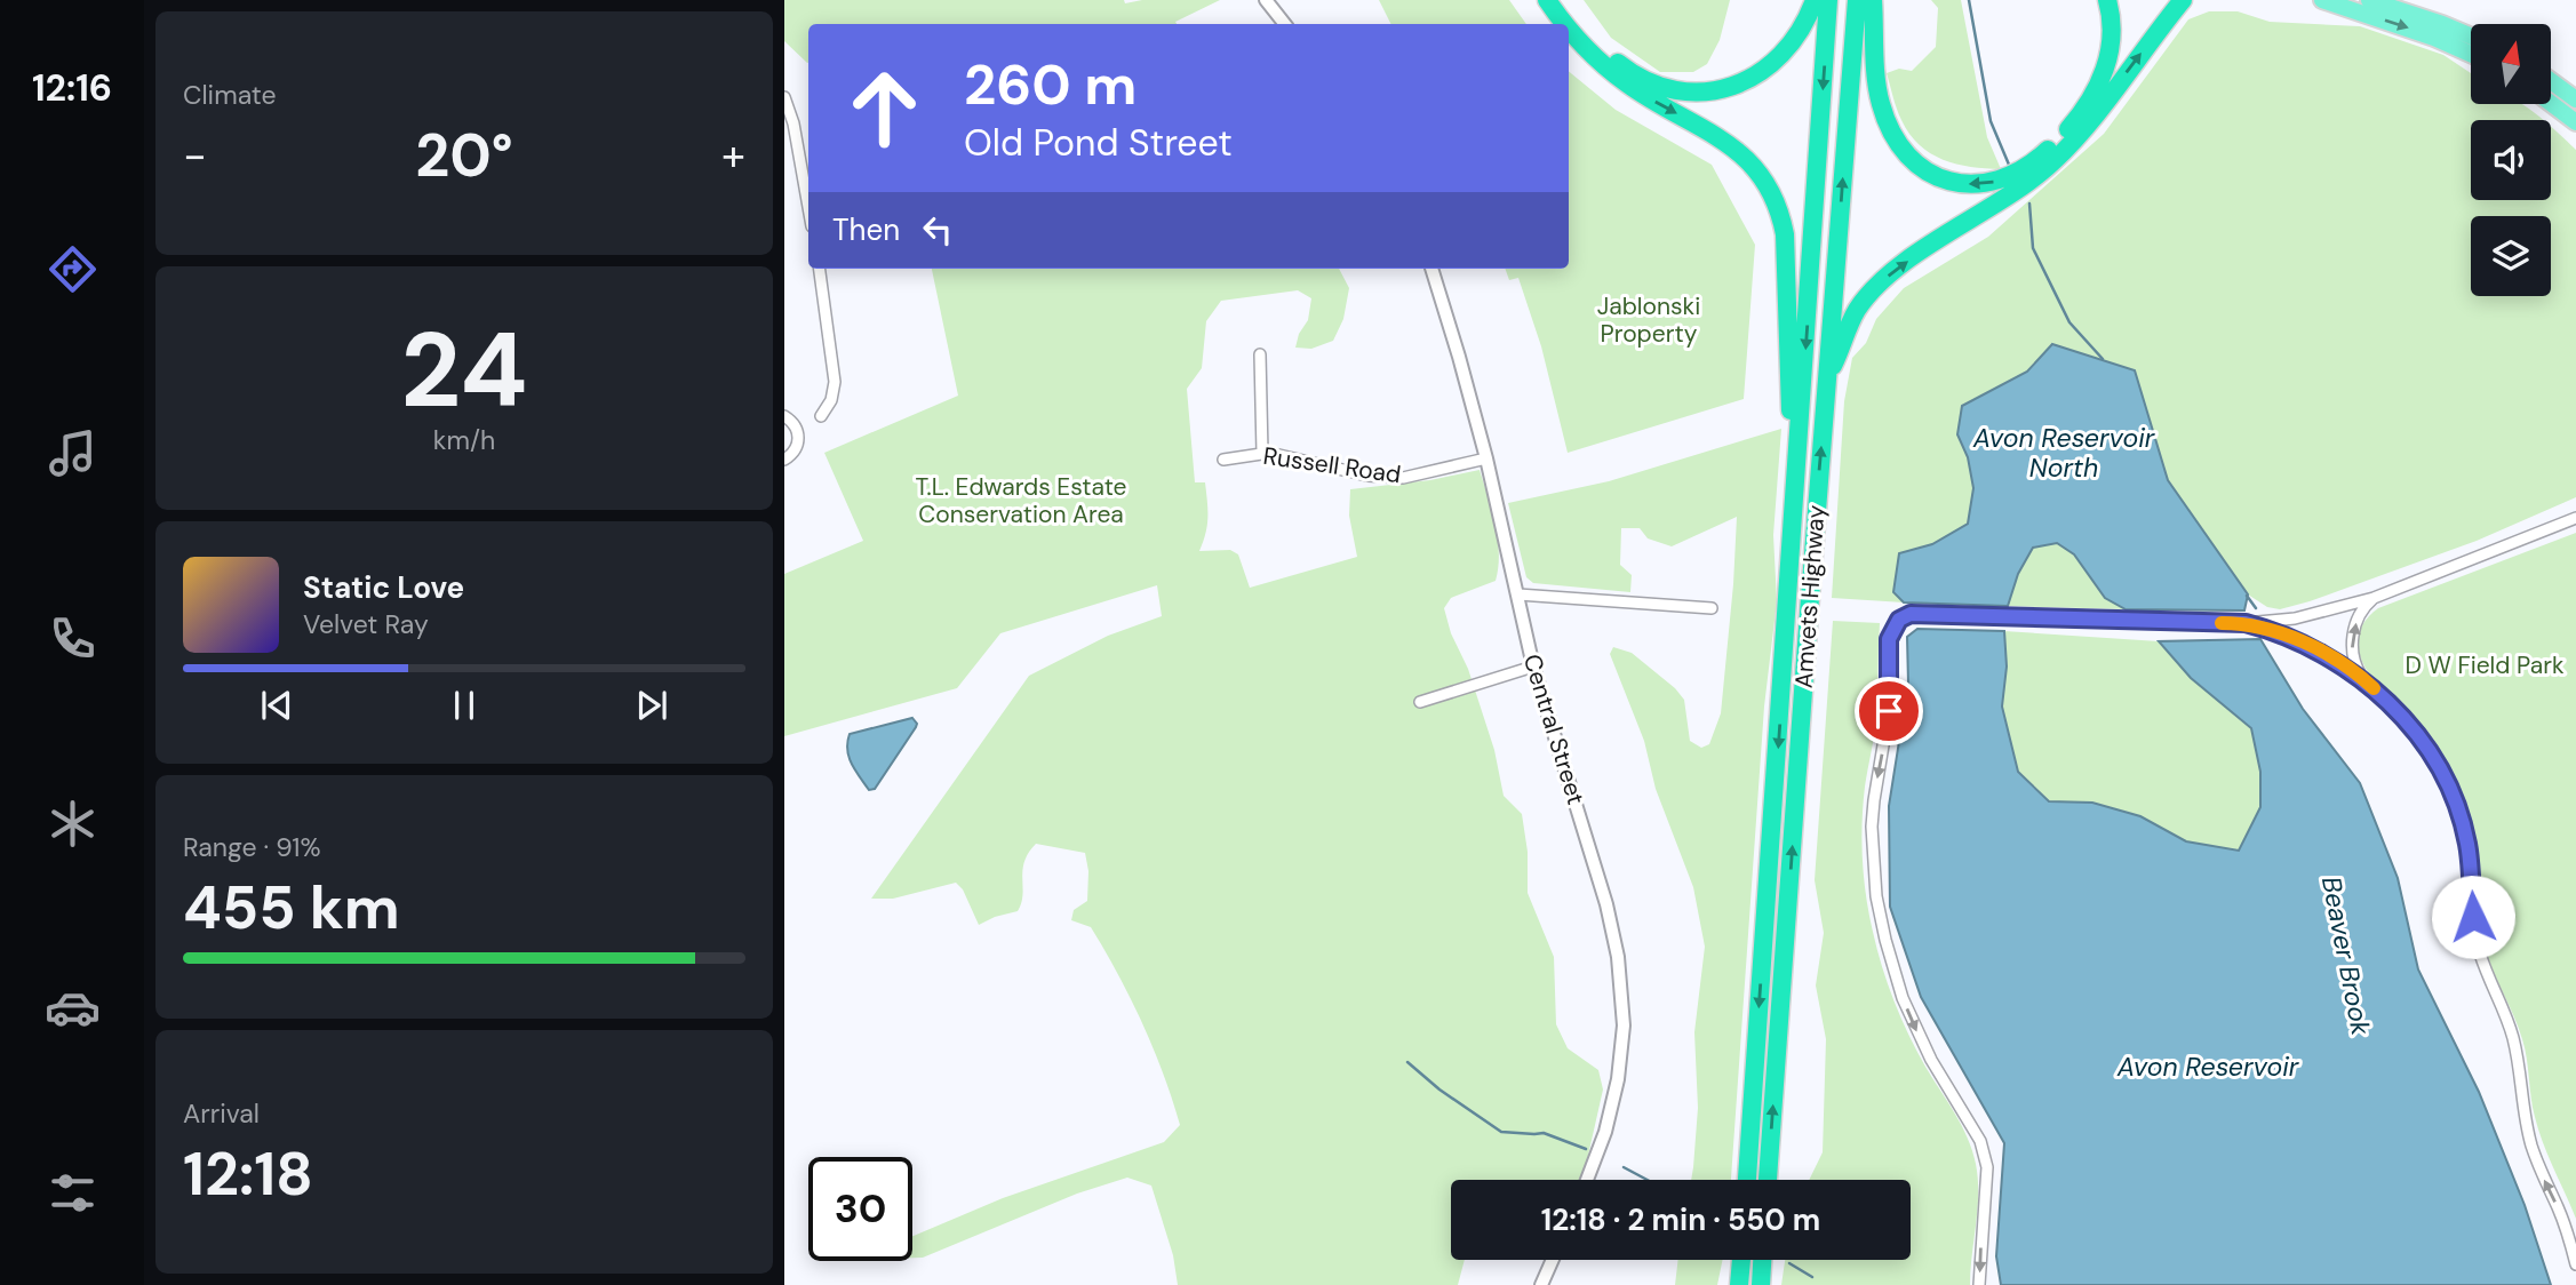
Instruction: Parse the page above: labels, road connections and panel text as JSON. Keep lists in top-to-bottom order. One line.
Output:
{"streets":{"highway":["Amvets Highway"],"street":["Russell Road","Central Street"]},"crossings":[["Russell Road","Central Street"]],"water":["Avon Reservoir North","Beaver Brook","Avon Reservoir"],"parks":["Jablonski Property","T.L. Edwards Estate Conservation Area","D W Field Park"],"north":"top","page":{"tabs":"12:16","tile":["Climate",["24","km/h"],["Range · 91%","455 km"],["Arrival","12:18"]],"turn":["260 m","Old Pond Street"],"heat":["−","20°","+"],"then":"Then","song":["Static Love","Velvet Ray"],"limit":"30","trip":"12:18 · 2 min · 550 m"}}
